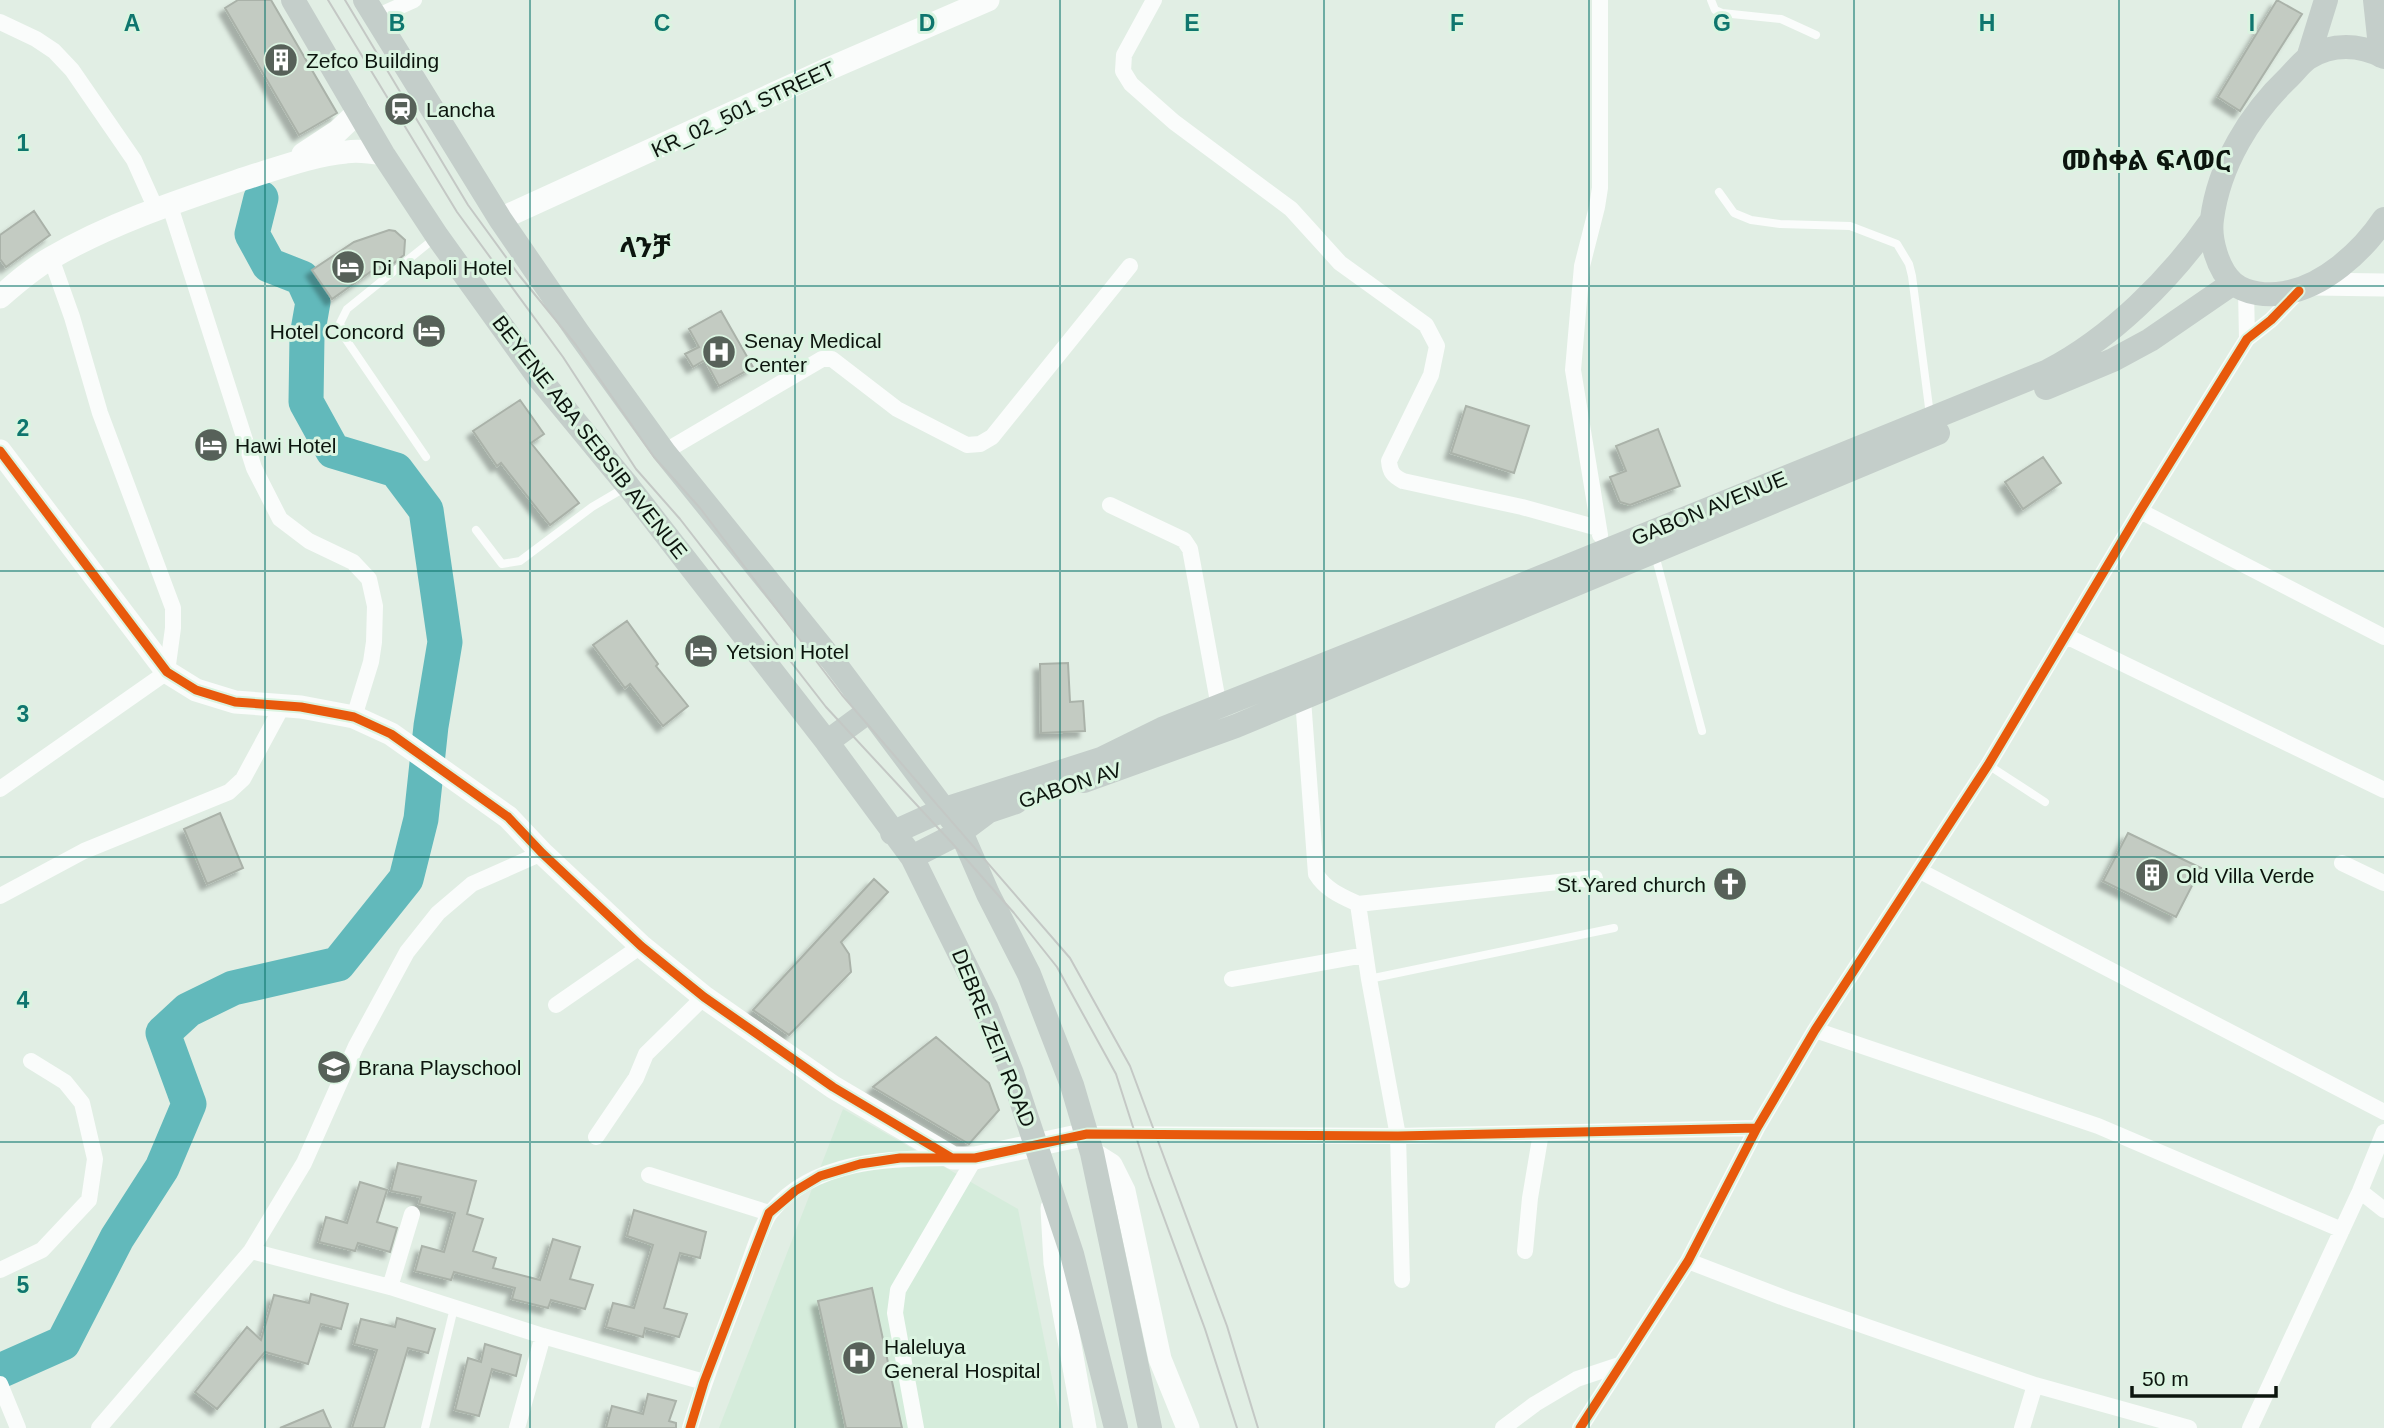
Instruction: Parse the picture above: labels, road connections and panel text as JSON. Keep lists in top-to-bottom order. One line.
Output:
{"streets":{"main road":["BEYENE ABA SEBSIB AVENUE","GABON AVENUE","GABON AV","DEBRE ZEIT ROAD"],"street":["KR_02_501 STREET"]},"crossings":[["BEYENE ABA SEBSIB AVENUE","GABON AV"],["BEYENE ABA SEBSIB AVENUE","DEBRE ZEIT ROAD"],["GABON AVENUE","GABON AV"],["GABON AV","DEBRE ZEIT ROAD"]],"districts":["መስቀል ፍላወር","ላንቻ"],"places":{"building":["Zefco Building","Old Villa Verde"],"station":["Lancha"],"hotel":["Di Napoli Hotel","Hotel Concord","Hawi Hotel","Yetsion Hotel"],"hospital":["Senay Medical Center","Haleluya General Hospital"],"church":["St.Yared church"],"school or university":["Brana Playschool"]},"scale_bar":"50 m","grid":{"columns":["A","B","C","D","E","F","G","H","I"],"rows":["1","2","3","4","5"]}}
